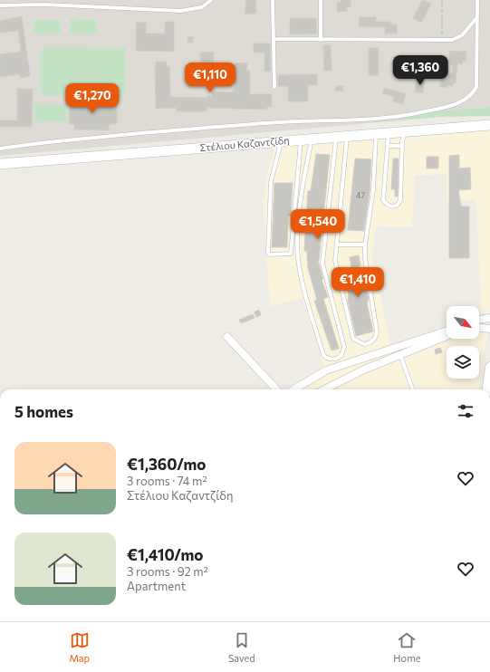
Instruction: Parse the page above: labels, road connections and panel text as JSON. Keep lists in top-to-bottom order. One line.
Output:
{"streets":{"main road":["Στέλιου Καζαντζίδη"]},"house_numbers":["47"],"north":"bottom right","page":{"price":["€1,360","€1,110","€1,270","€1,540","€1,410"],"heading":"5 homes","list":[{"name":"€1,360/mo","note":"3 rooms · 74 m² · Στέλιου Καζαντζίδη"},{"name":"€1,410/mo","note":"3 rooms · 92 m² · Apartment"}],"tabs":["Map","Saved","Home"]}}
